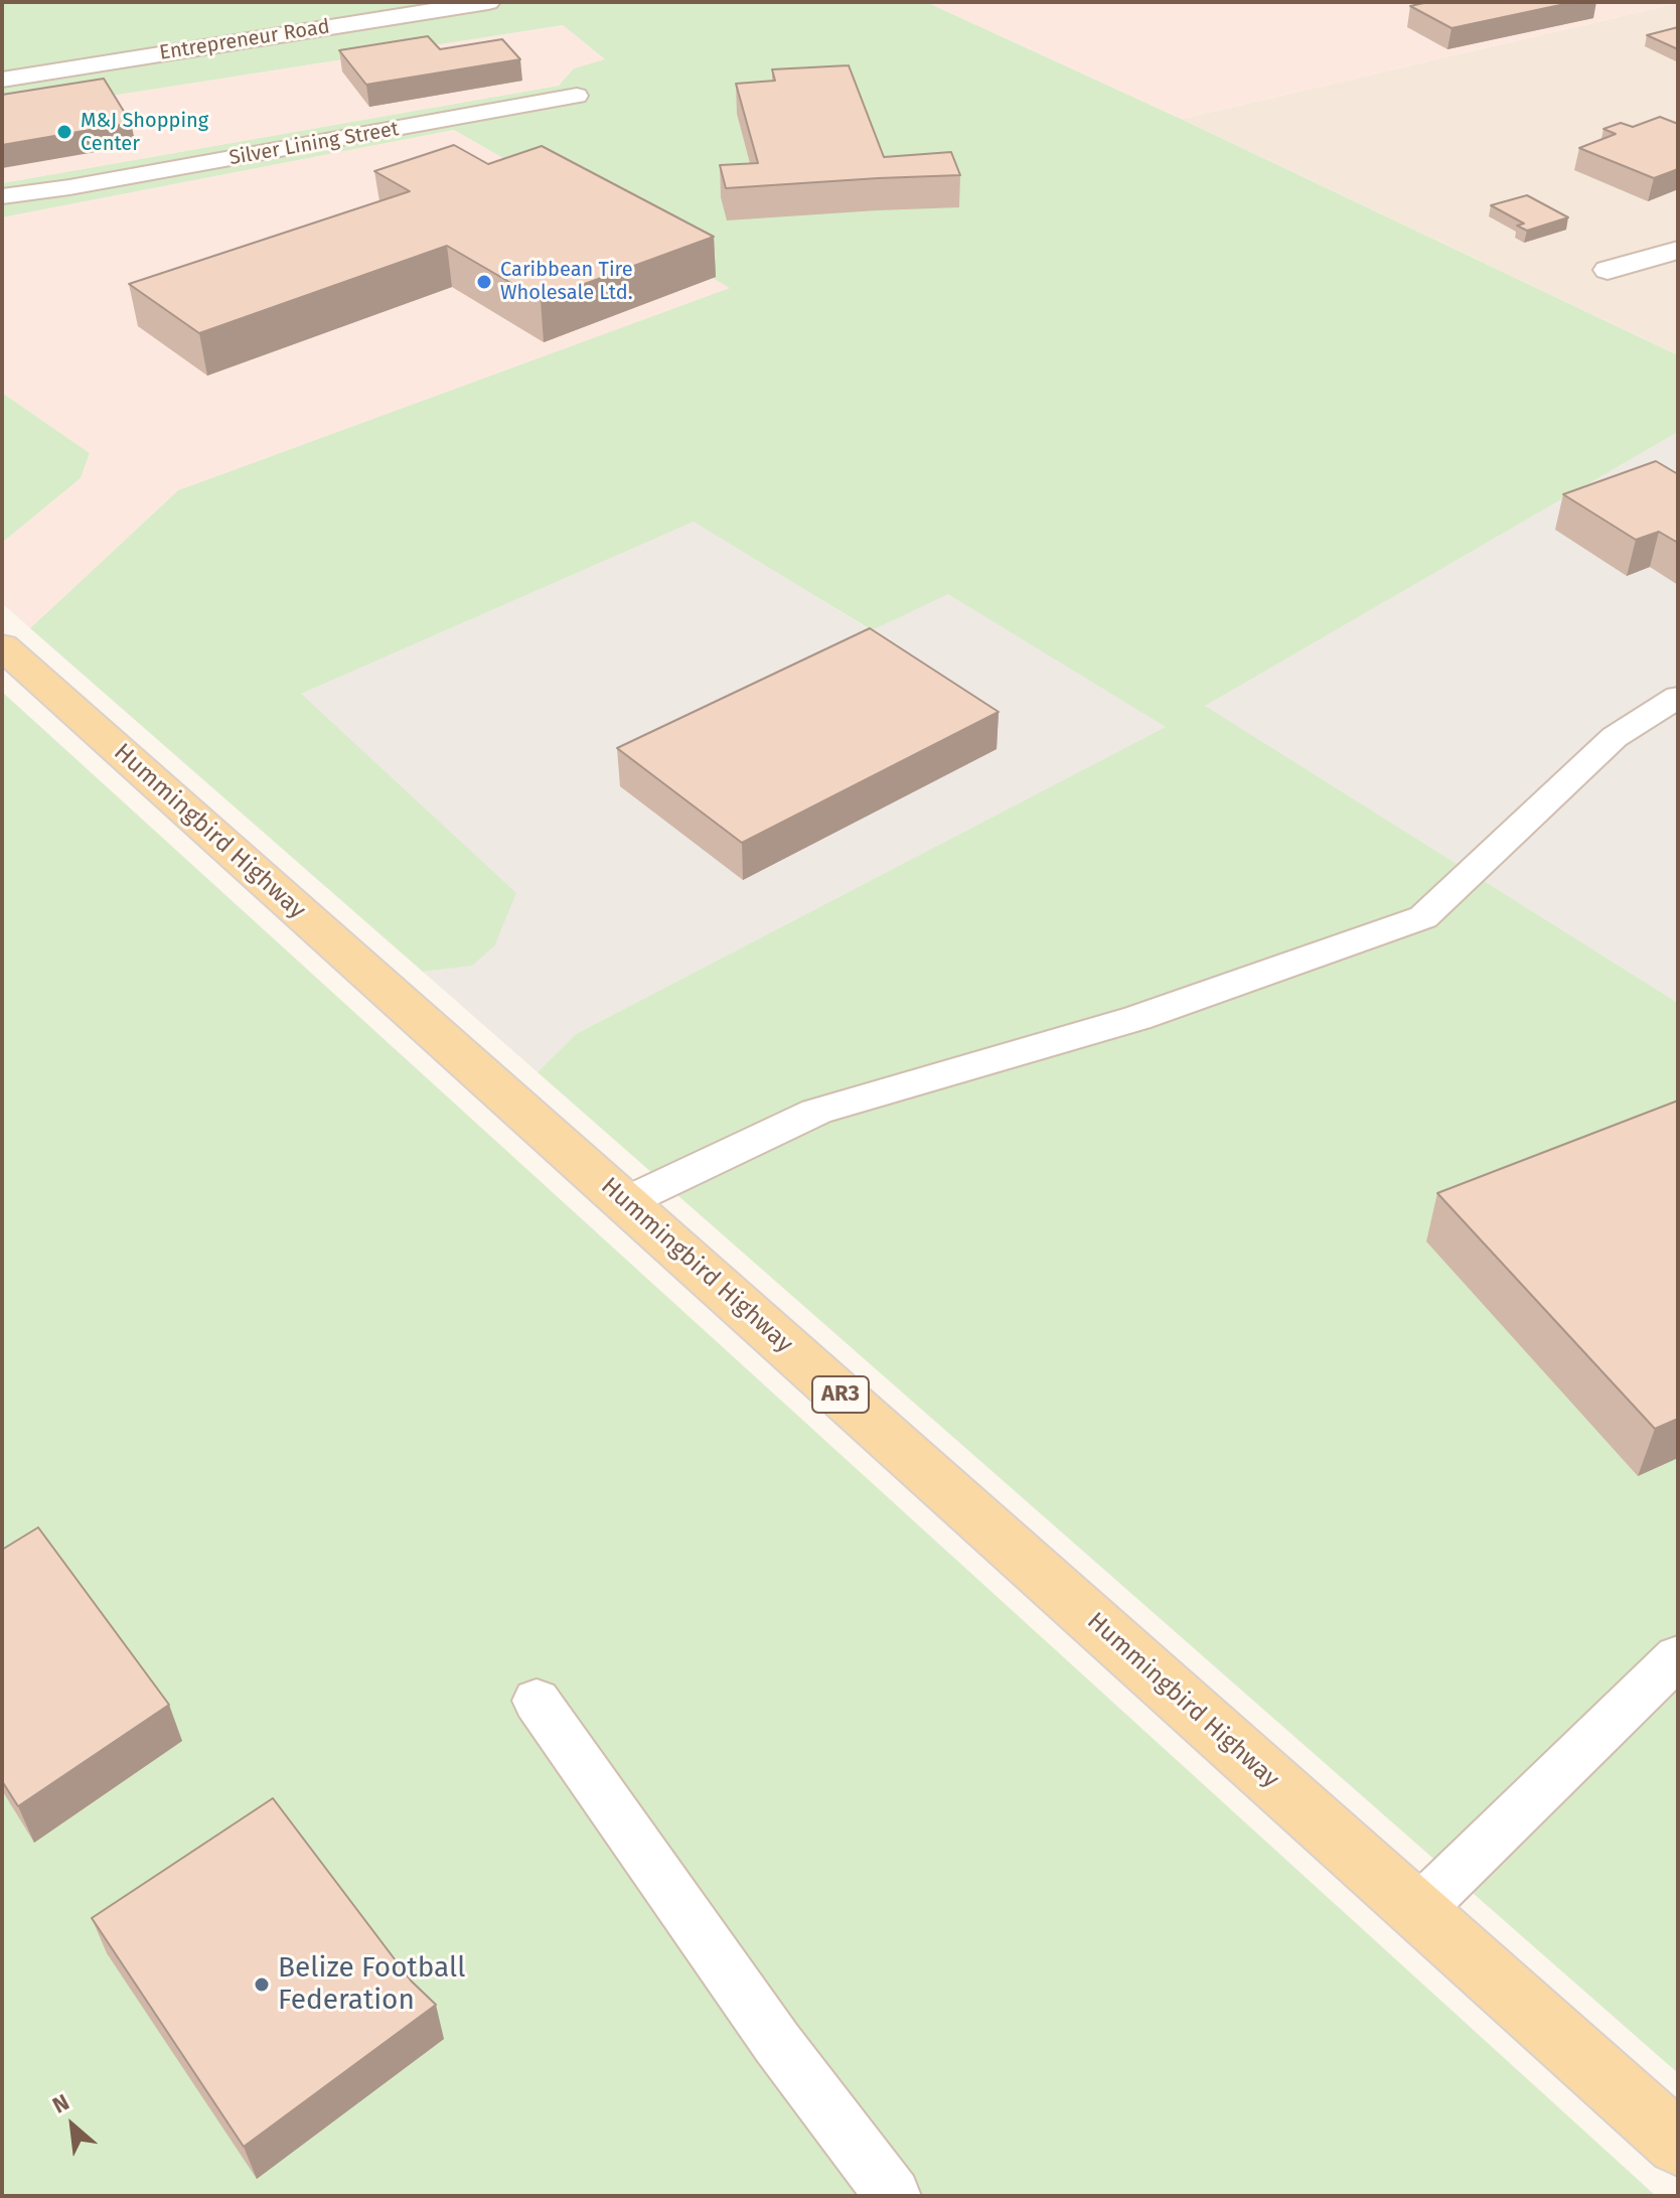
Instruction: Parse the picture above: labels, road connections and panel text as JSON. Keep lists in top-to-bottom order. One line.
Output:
{"streets":{"main road":["Hummingbird Highway","AR3"],"street":["Entrepreneur Road"],"lane":["Silver Lining Street"]},"places":["M&J Shopping Center","Caribbean Tire Wholesale Ltd.","Belize Football Federation"],"north":"top left"}
